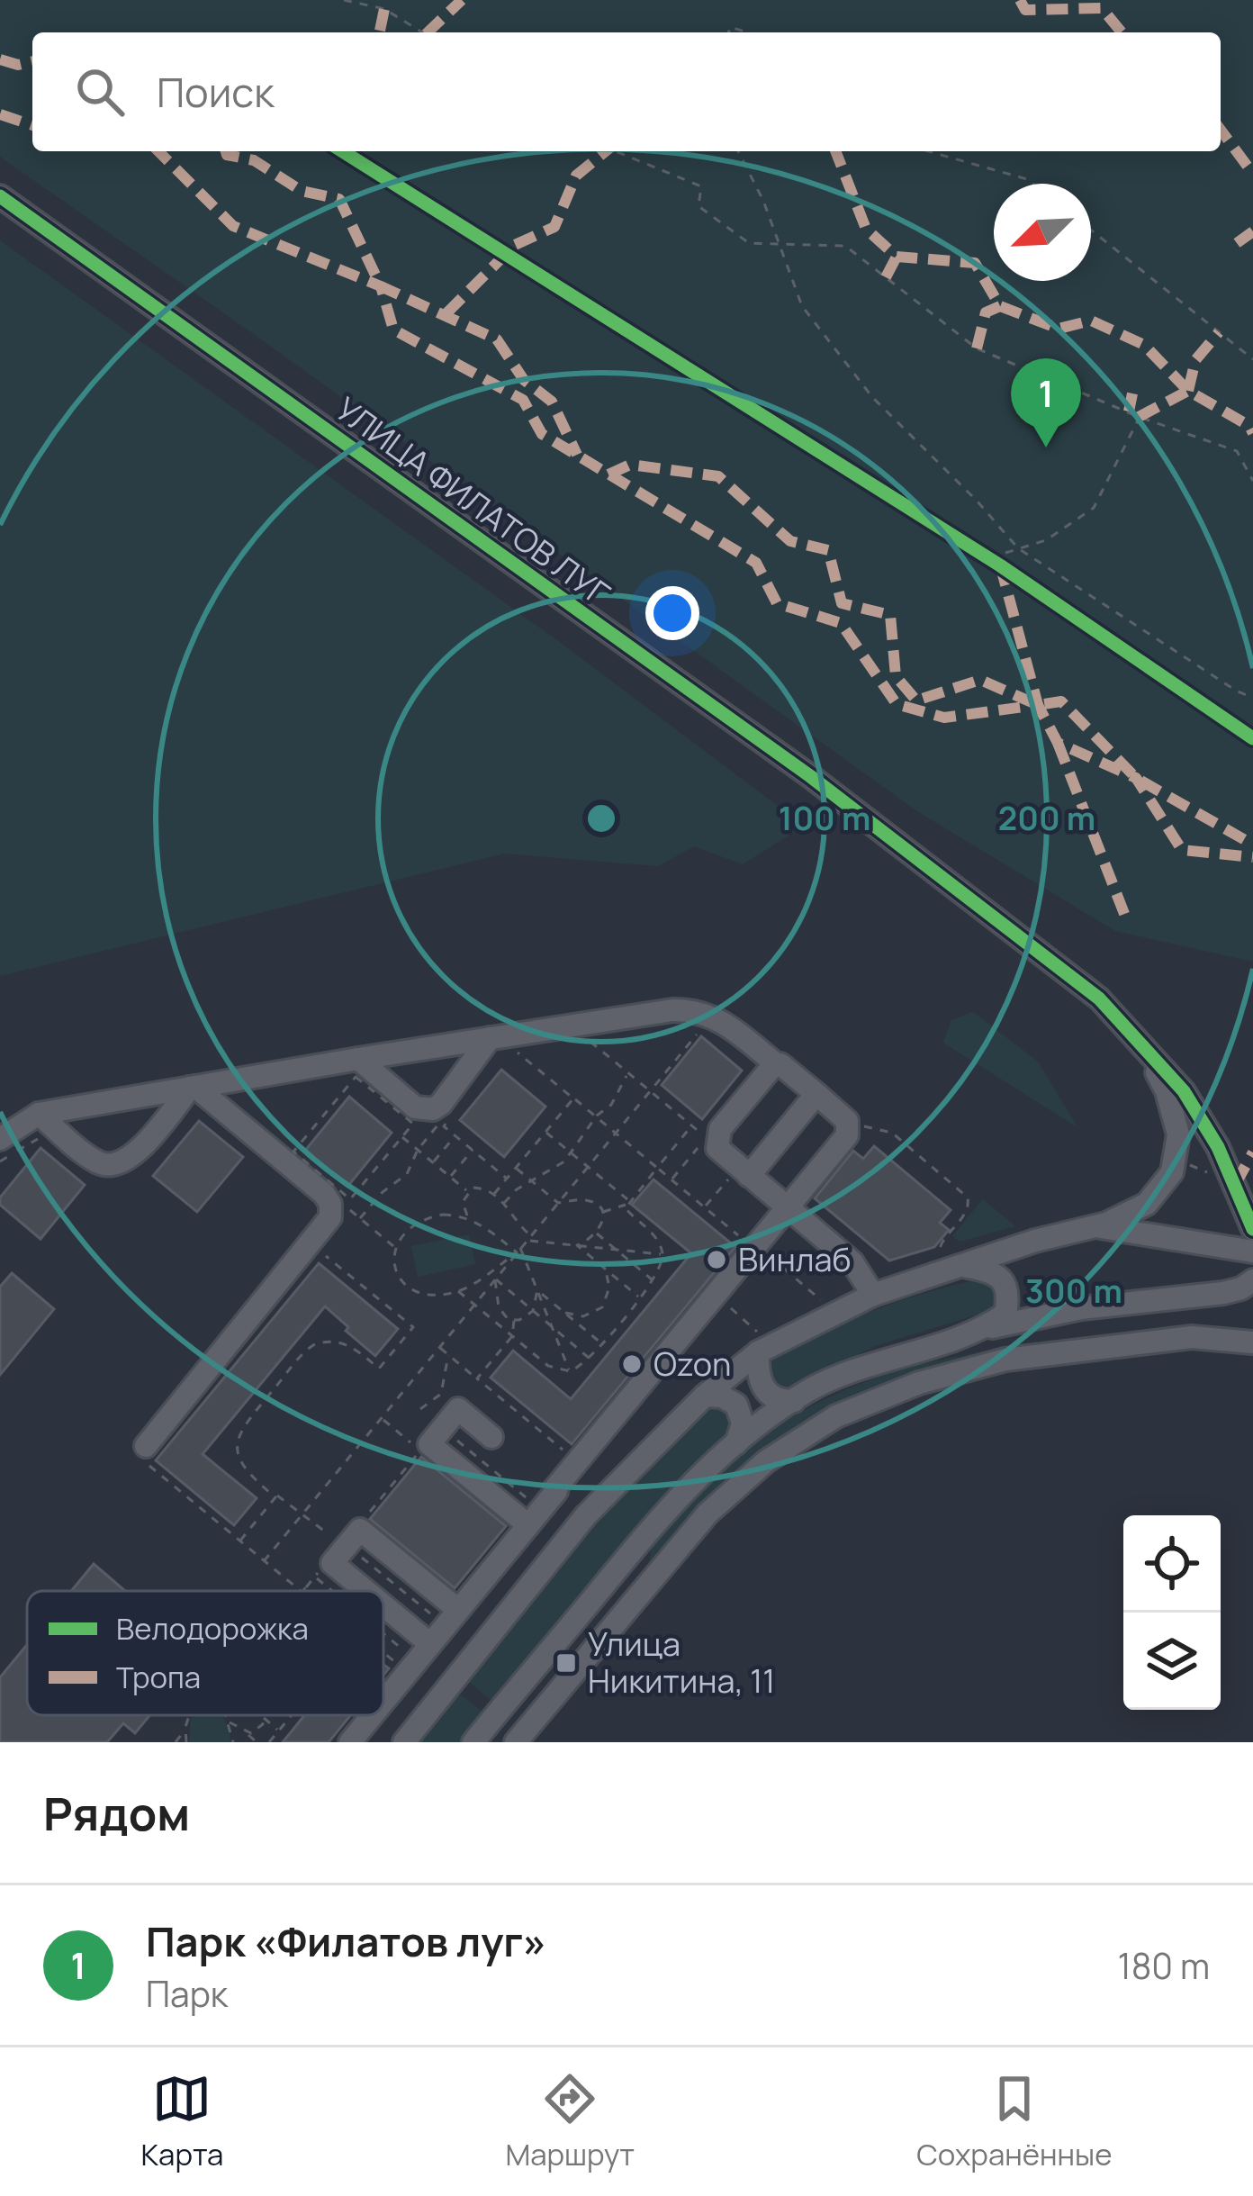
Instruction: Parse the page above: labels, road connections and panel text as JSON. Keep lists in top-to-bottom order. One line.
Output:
{"streets":{"street":["УЛИЦА ФИЛАТОВ ЛУГ"]},"places":{"other":["Винлаб","Ozon"],"transit":["Улица Никитина, 11"]},"legend":["Велодорожка","Тропа"],"north":"bottom left","page":{"search":"Поиск","pins":"1","heading":"Рядом","list":[{"mark":"1","name":"Парк «Филатов луг»","note":"Парк","value":"180 m"}],"nav":["Карта","Маршрут","Сохранённые"]},"rings":["100 m","200 m","300 m"]}
